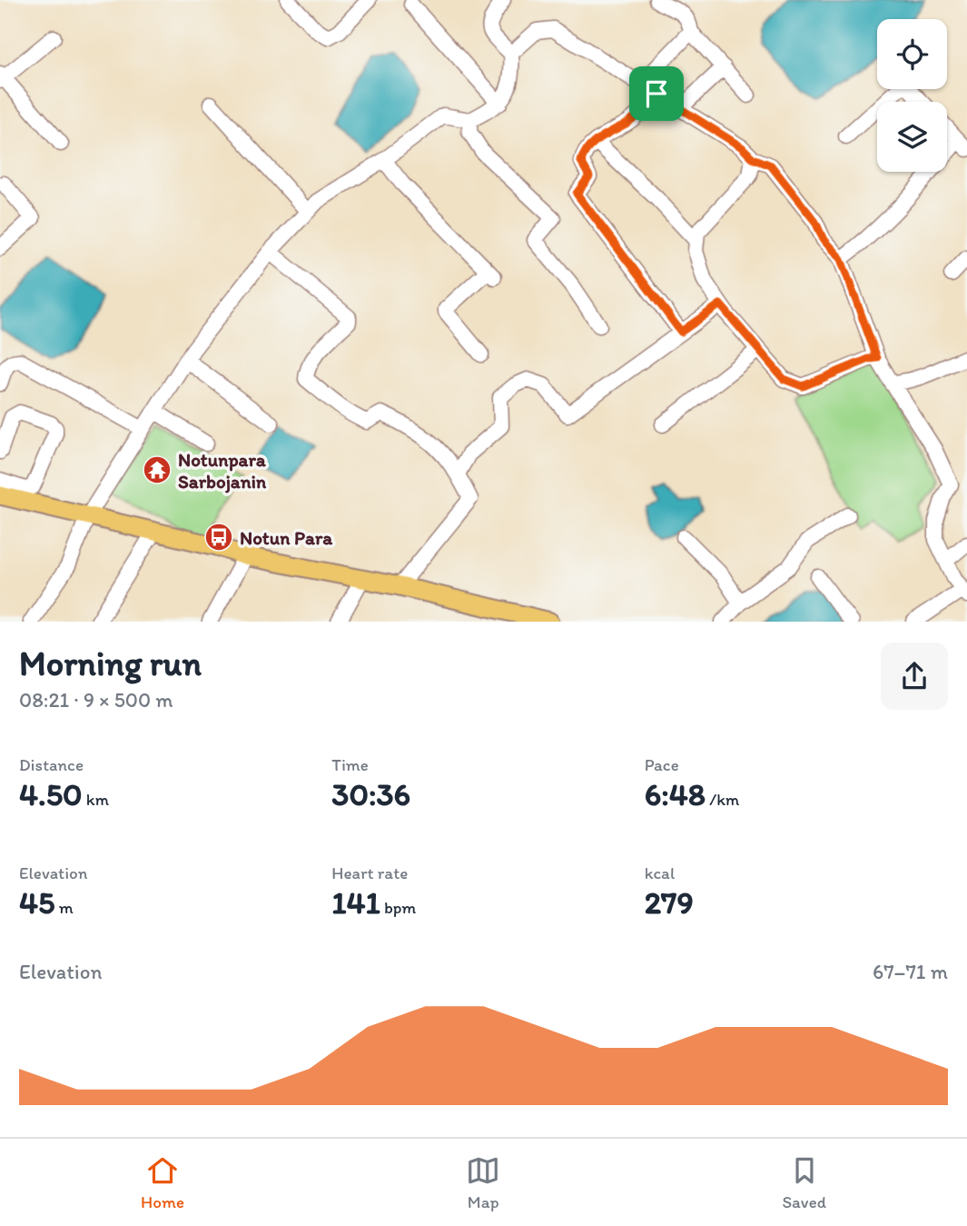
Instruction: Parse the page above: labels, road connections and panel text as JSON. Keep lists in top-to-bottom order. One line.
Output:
{"places":{"temple":["Notunpara Sarbojanin"],"bus stop":["Notun Para"]},"page":{"heading":["Morning run","08:21 · 9 × 500 m"],"stats":[["Distance","4.50 km"],["Time","30:36"],["Pace","6:48 /km"],["Elevation","45 m"],["Heart rate","141 bpm"],["kcal","279"]],"chart":["Elevation","67–71 m"],"tabs":["Home","Map","Saved"]}}
